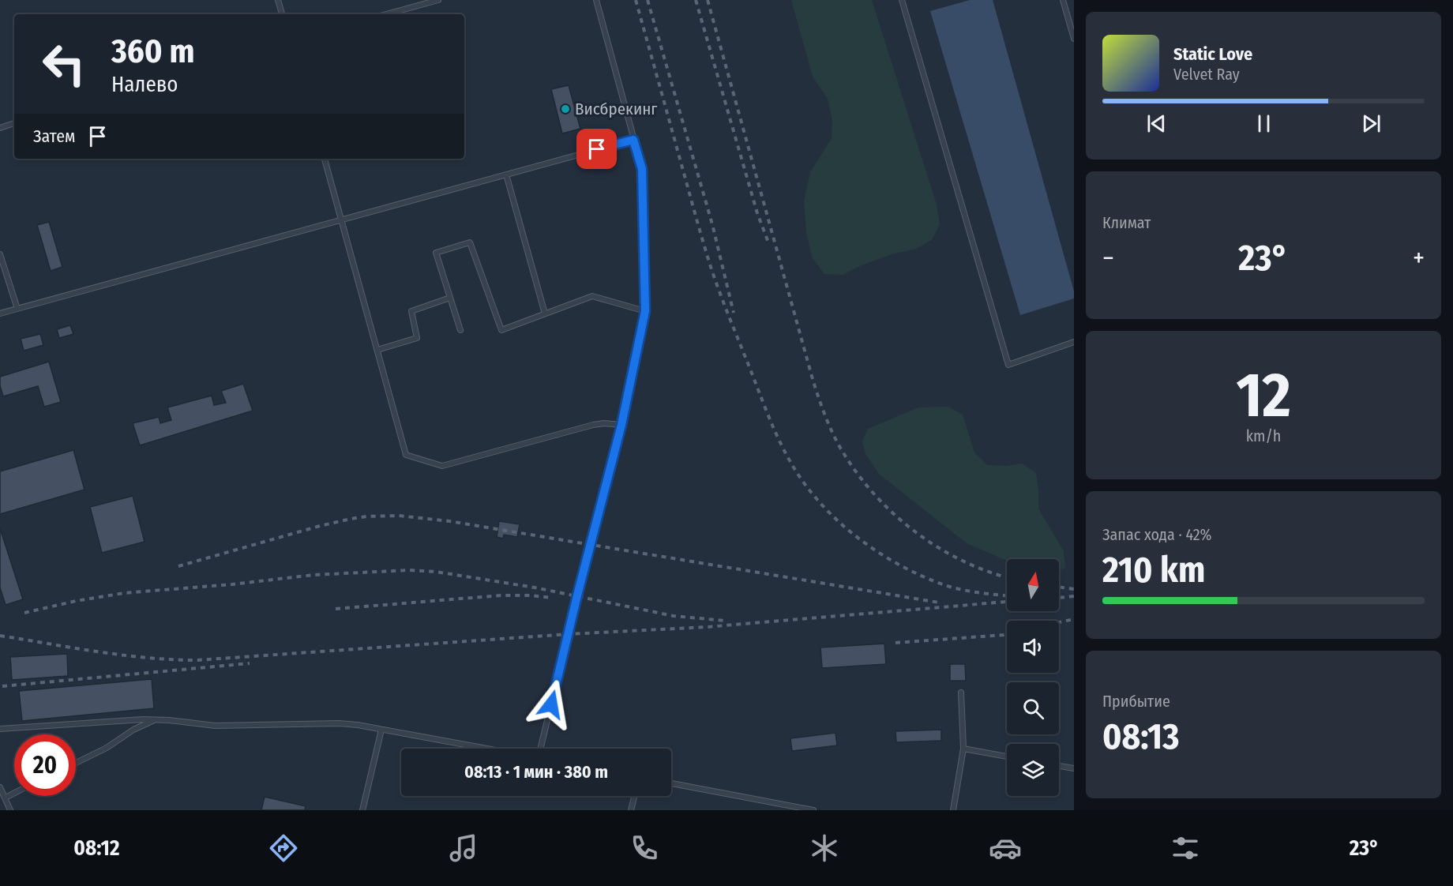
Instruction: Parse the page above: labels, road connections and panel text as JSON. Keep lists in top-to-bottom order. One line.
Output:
{"places":["Висбрекинг"],"north":"top","page":{"turn":["360 m","Налево"],"song":["Static Love","Velvet Ray"],"then":"Затем","tile":["Климат",["12","km/h"],["Запас хода · 42%","210 km"],["Прибытие","08:13"]],"heat":["−","23°","+"],"limit":"20","trip":"08:13 · 1 мин · 380 m","tabs":["08:12","23°"]}}
